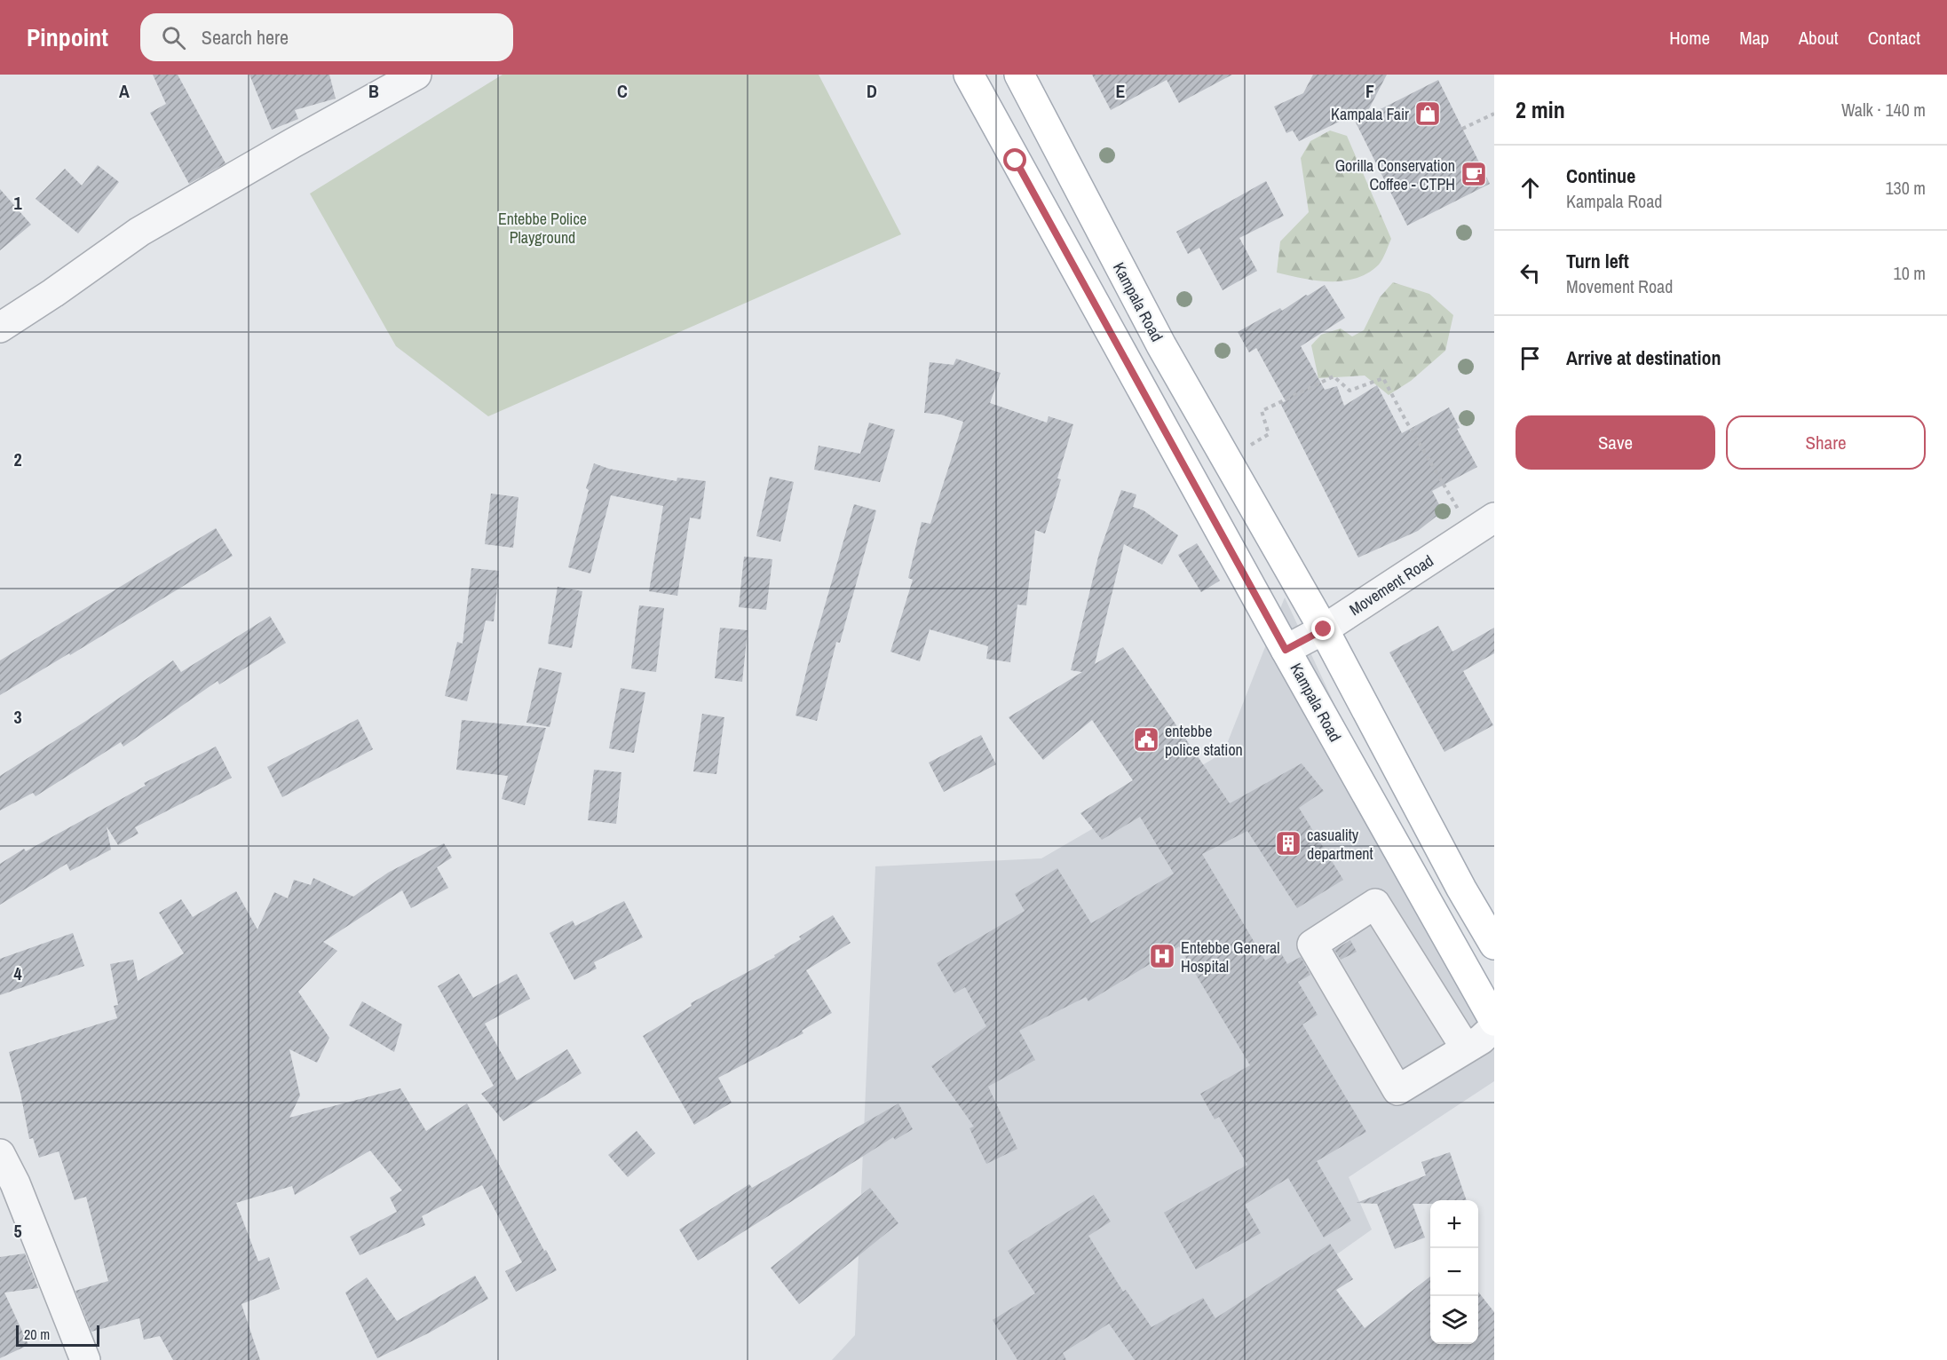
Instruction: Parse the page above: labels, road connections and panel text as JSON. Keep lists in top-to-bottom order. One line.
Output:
{"streets":{"main road":["Kampala Road"],"street":["Movement Road"]},"crossings":[["Kampala Road","Movement Road"]],"parks":["Entebbe Police Playground"],"places":{"shop":["Kampala Fair"],"cafe":["Gorilla Conservation Coffee - CTPH"],"public building":["entebbe police station"],"building":["casuality department"],"hospital":["Entebbe General Hospital"]},"scale_bar":"20 m","page":{"header":"Pinpoint","search":"Search here","nav":["Home","Map","About","Contact"],"heading":["2 min","Walk · 140 m"],"list":[["Continue","Kampala Road","130 m"],["Turn left","Movement Road","10 m"],"Arrive at destination"],"buttons":["Save","Share"],"map_buttons":["+","−"],"scale":"20 m"},"grid":{"columns":["A","B","C","D","E","F"],"rows":["1","2","3","4","5"]}}
